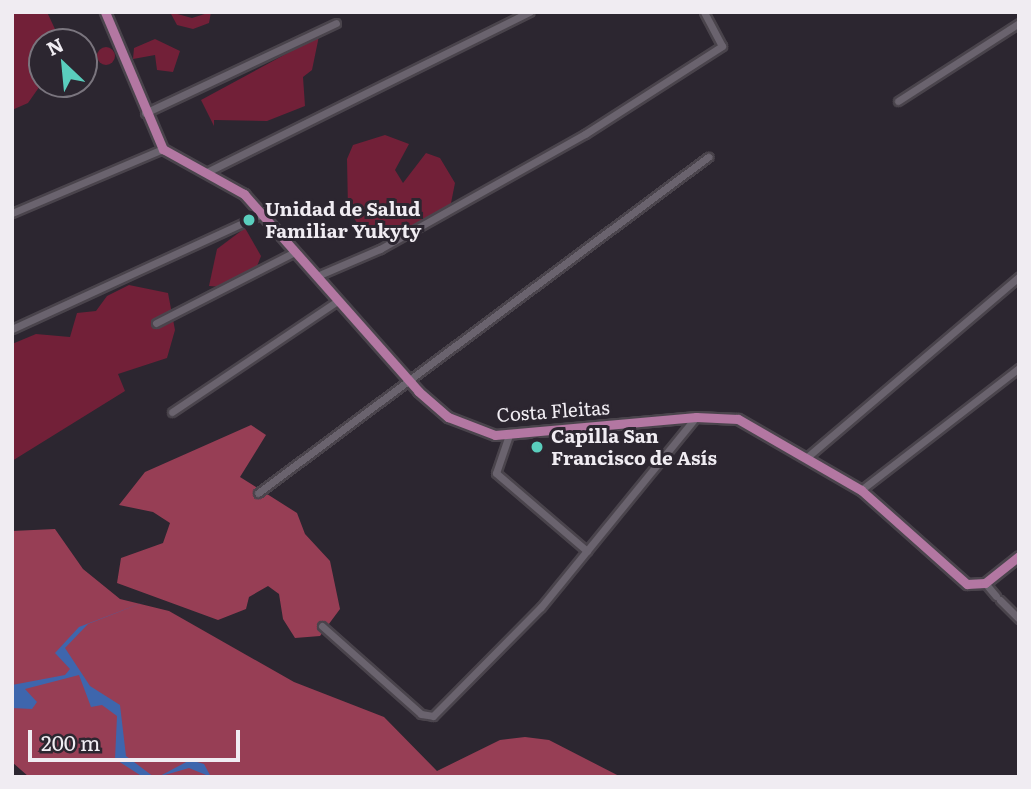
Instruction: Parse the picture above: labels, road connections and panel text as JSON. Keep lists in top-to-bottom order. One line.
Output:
{"streets":{"main road":["Costa Fleitas"]},"places":["Unidad de Salud Familiar Yukyty","Capilla San Francisco de Asís"],"scale_bar":"200 m","north":"top left"}
